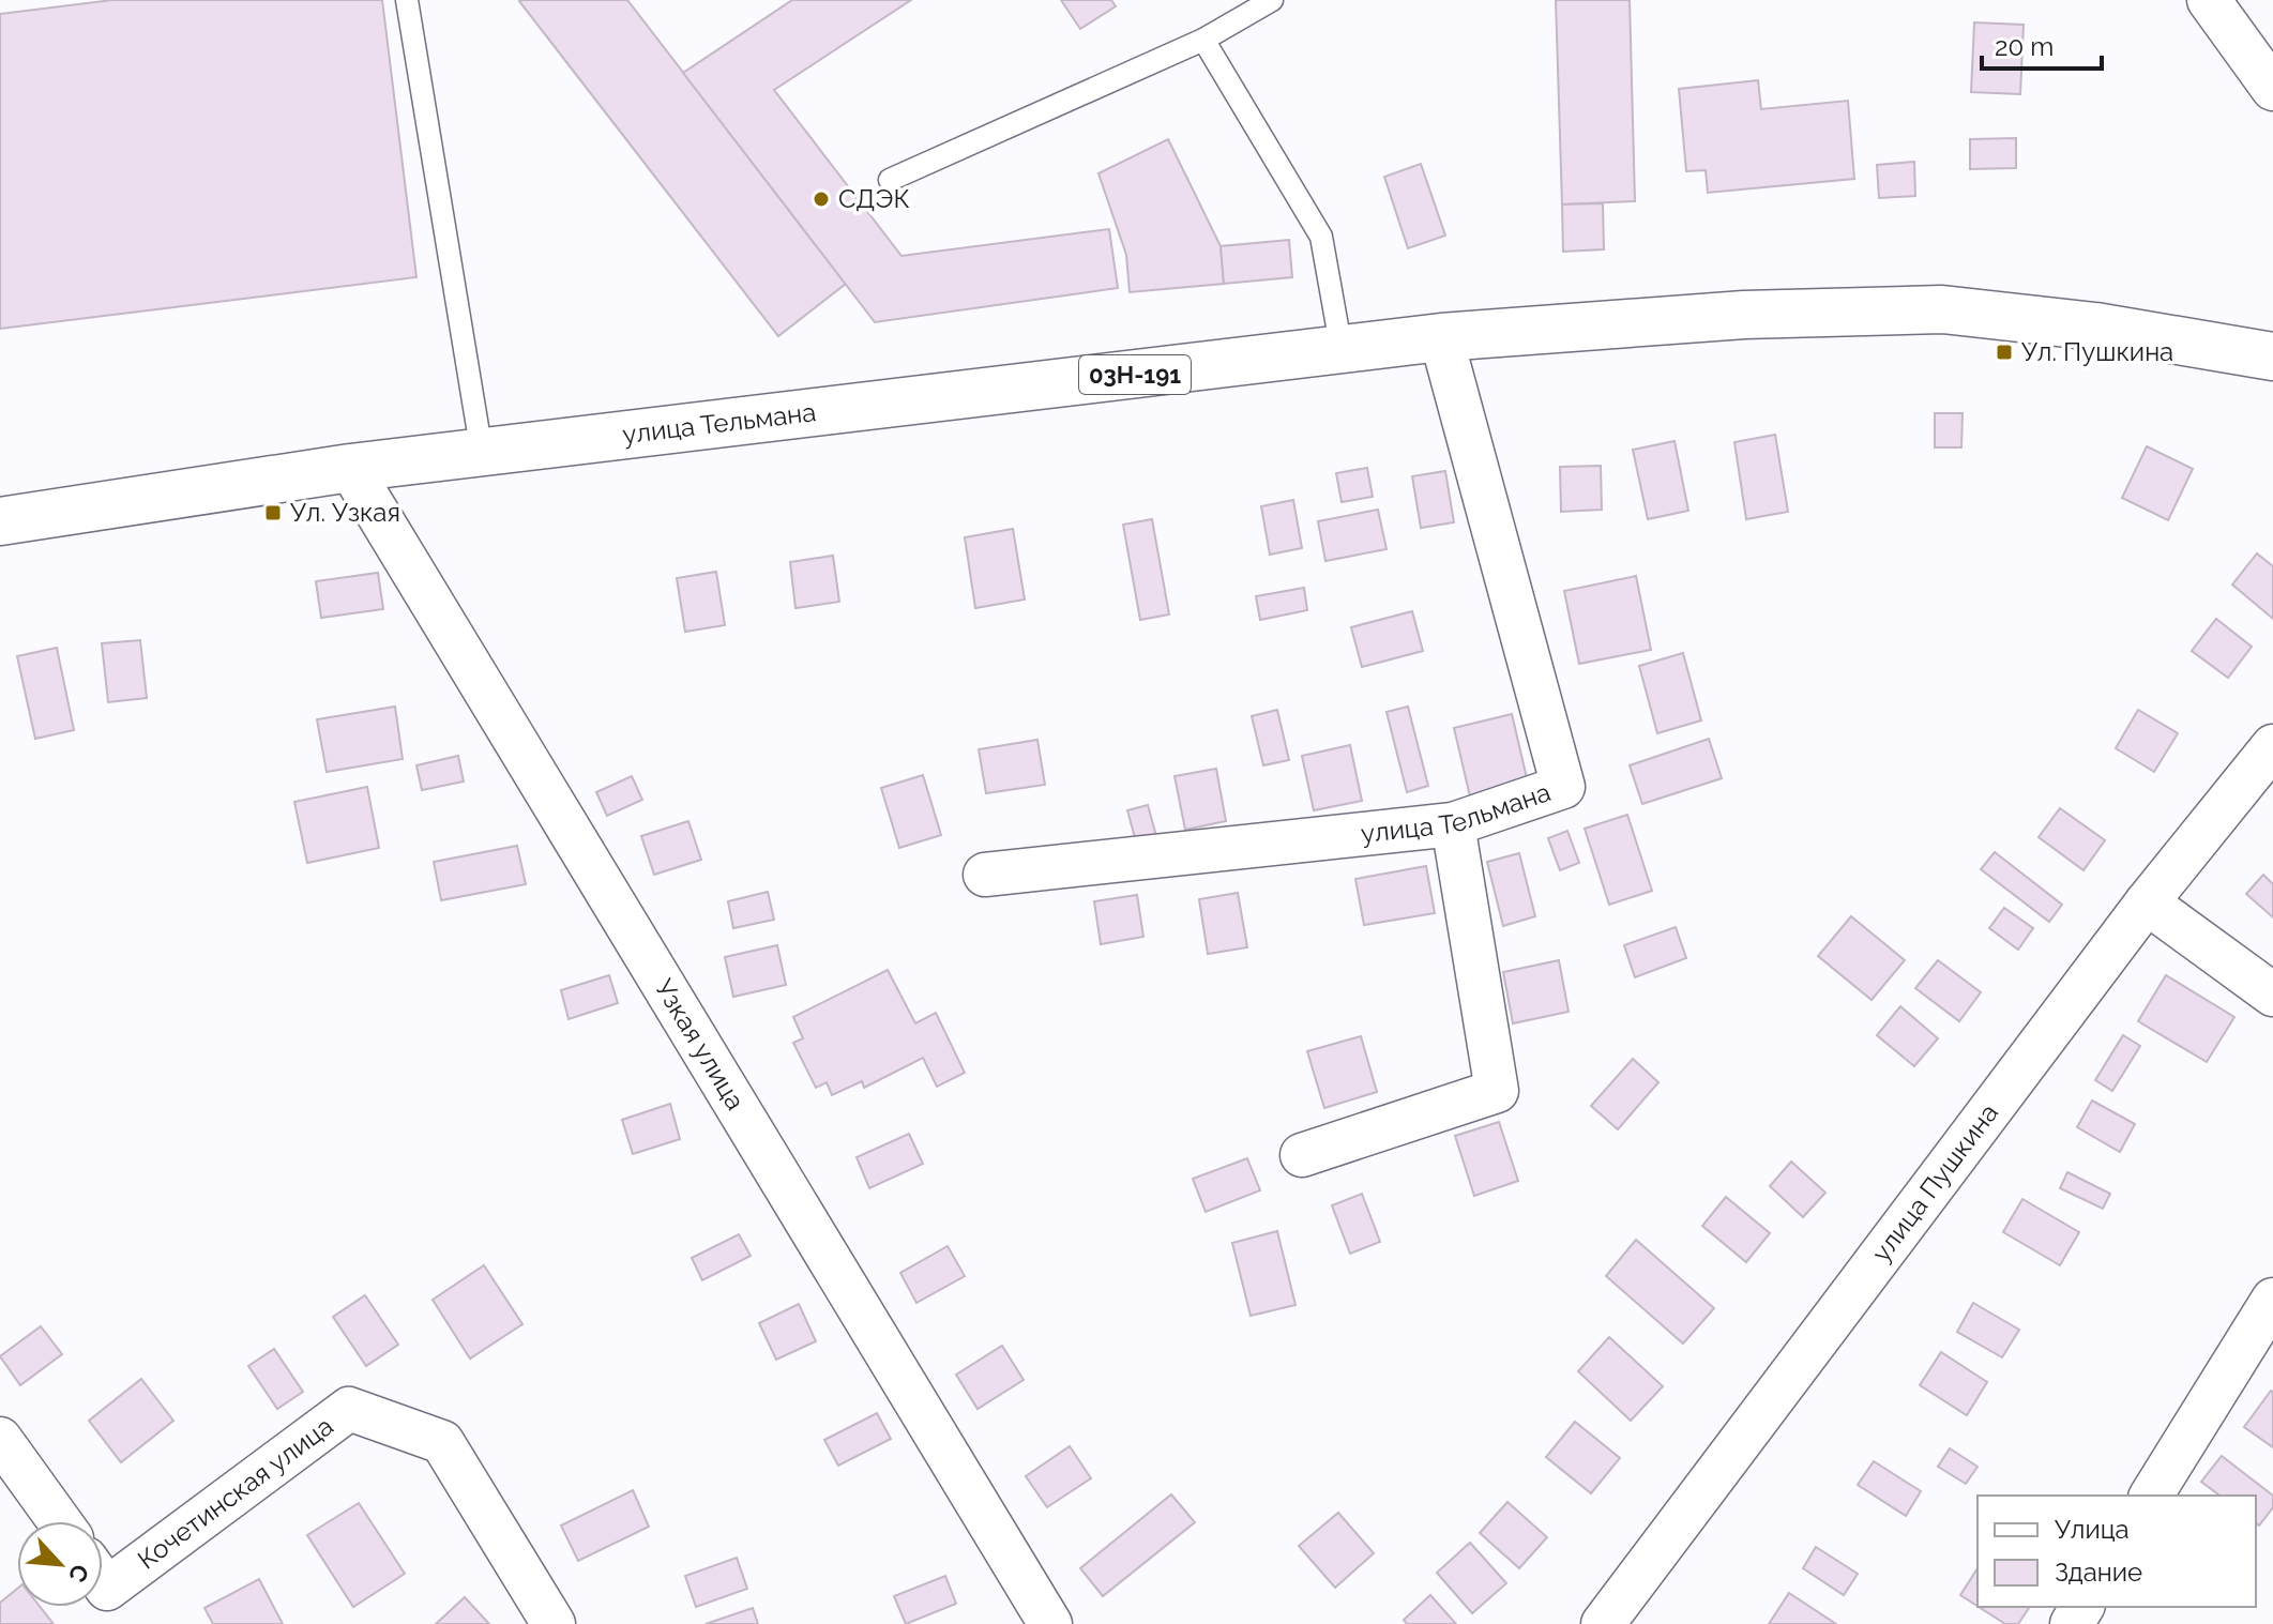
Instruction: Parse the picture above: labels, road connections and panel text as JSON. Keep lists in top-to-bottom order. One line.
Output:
{"streets":{"main road":["03Н-191","улица Тельмана"],"street":["Узкая улица","улица Пушкина","Кочетинская улица"]},"crossings":[["улица Тельмана","Узкая улица"]],"places":{"other":["СДЭК"],"transit":["Ул. Пушкина","Ул. Узкая"]},"legend":["Улица","Здание"],"scale_bar":"20 m","north":"bottom right"}
